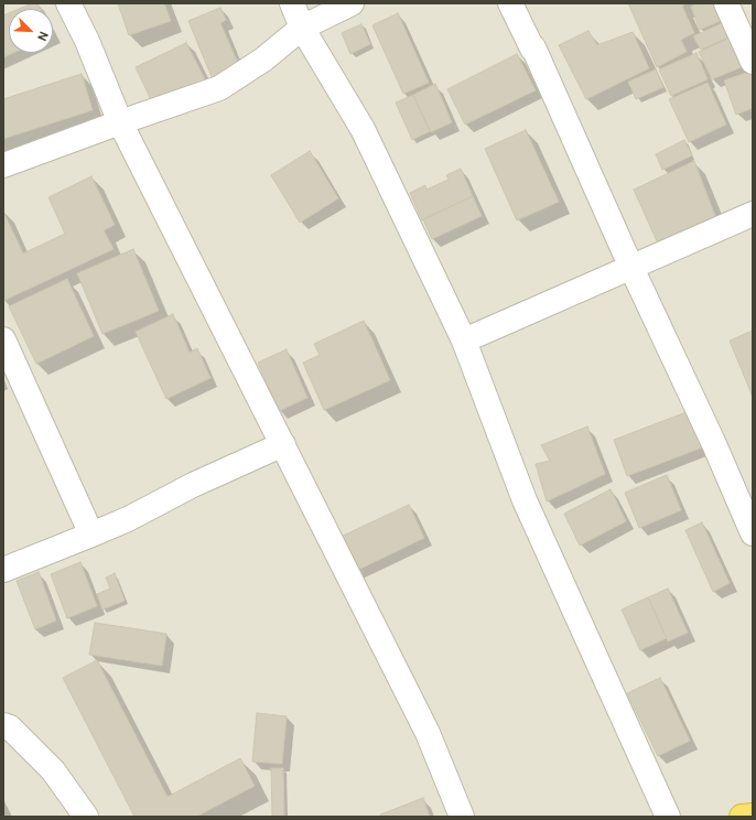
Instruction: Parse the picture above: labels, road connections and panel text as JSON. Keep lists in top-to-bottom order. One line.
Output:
{"north":"bottom right"}
